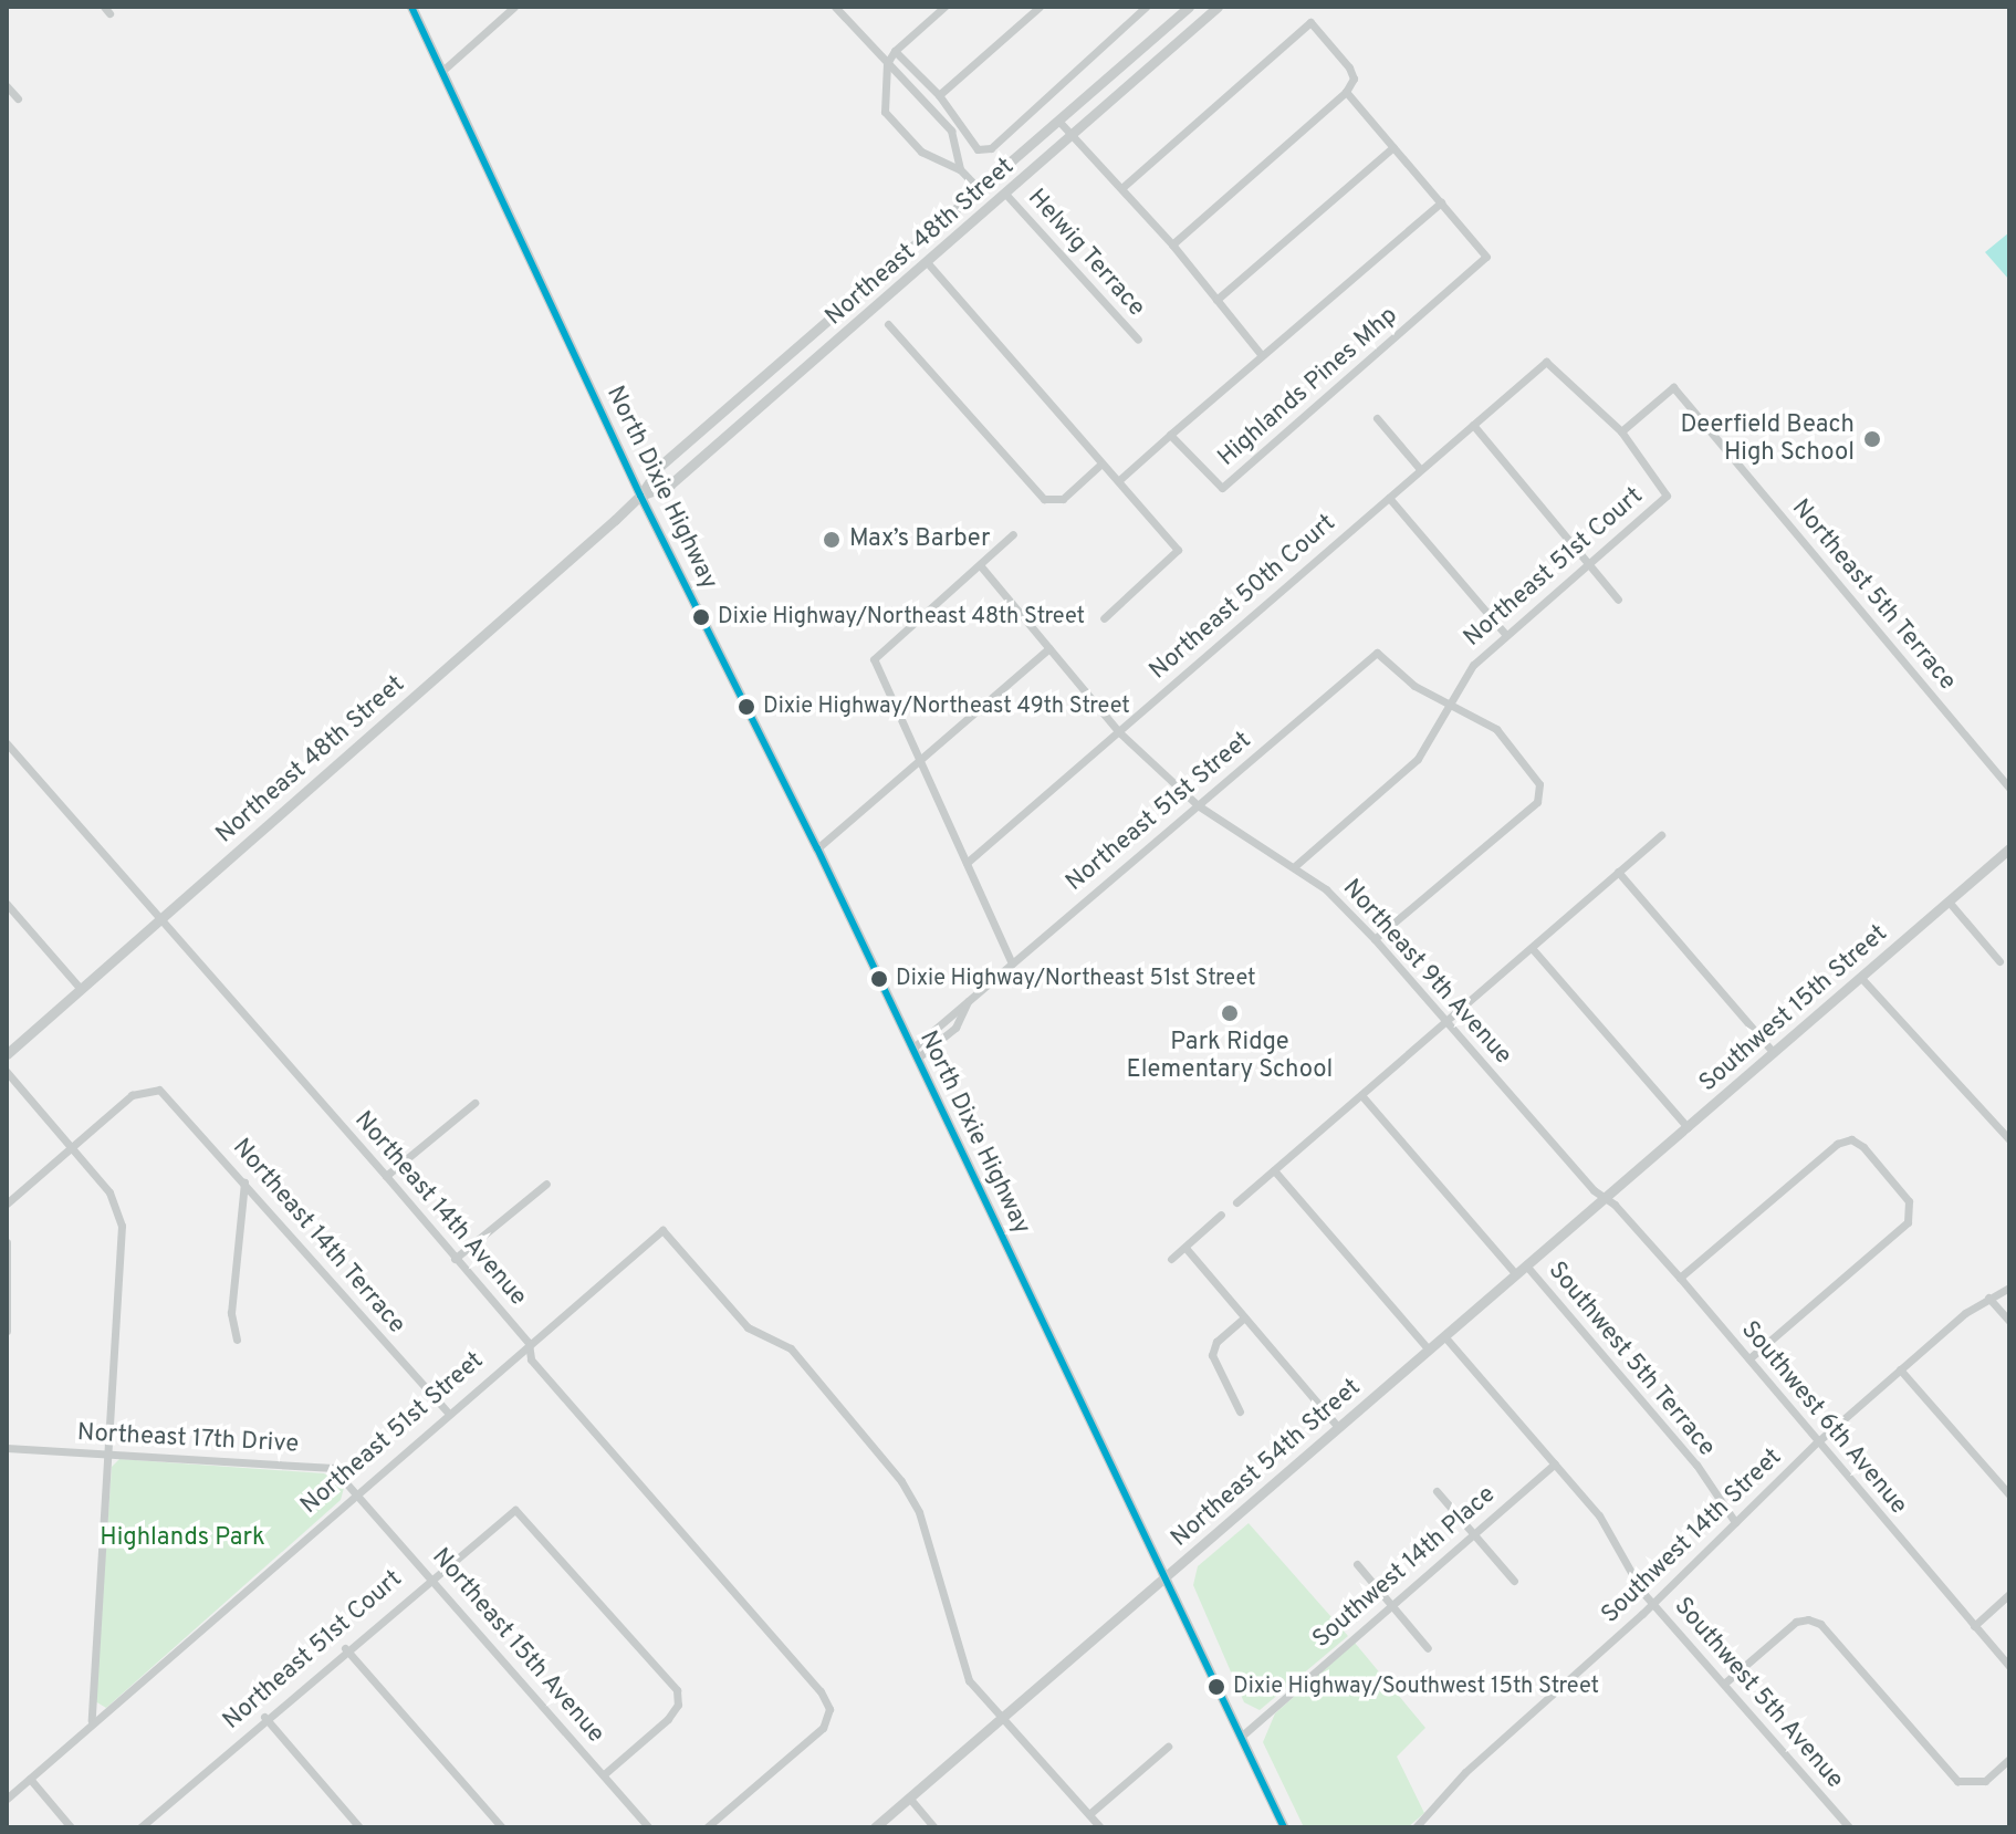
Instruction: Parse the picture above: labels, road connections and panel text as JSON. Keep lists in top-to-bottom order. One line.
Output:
{"streets":{"main road":["Northeast 48th Street","North Dixie Highway","Southwest 15th Street","Northeast 54th Street"],"street":["Helwig Terrace","Highlands Pines Mhp","Northeast 51st Court","Northeast 5th Terrace","Northeast 50th Court","Northeast 51st Street","Northeast 9th Avenue","Northeast 14th Avenue","Northeast 14th Terrace","Southwest 5th Terrace","Southwest 6th Avenue","Northeast 17th Drive","Southwest 14th Street","Southwest 14th Place","Northeast 15th Avenue","Southwest 5th Avenue"]},"crossings":[["Northeast 48th Street","Helwig Terrace"],["Northeast 48th Street","North Dixie Highway"],["Northeast 48th Street","Northeast 14th Avenue"],["North Dixie Highway","Northeast 51st Street"],["North Dixie Highway","Northeast 54th Street"],["North Dixie Highway","Southwest 14th Place"],["Northeast 51st Court","Northeast 5th Terrace"],["Northeast 51st Court","Northeast 50th Court"],["Northeast 51st Court","Northeast 51st Street"],["Northeast 51st Court","Northeast 9th Avenue"],["Northeast 51st Court","Northeast 15th Avenue"],["Northeast 5th Terrace","Northeast 50th Court"],["Northeast 50th Court","Northeast 9th Avenue"],["Northeast 51st Street","Northeast 9th Avenue"],["Northeast 51st Street","Northeast 14th Avenue"],["Northeast 51st Street","Northeast 14th Terrace"],["Northeast 51st Street","Northeast 17th Drive"],["Northeast 51st Street","Northeast 54th Street"],["Northeast 51st Street","Northeast 15th Avenue"],["Northeast 9th Avenue","Southwest 15th Street"],["Northeast 9th Avenue","Southwest 6th Avenue"],["Northeast 9th Avenue","Northeast 54th Street"],["Southwest 15th Street","Southwest 6th Avenue"],["Southwest 15th Street","Northeast 54th Street"],["Southwest 5th Terrace","Northeast 54th Street"],["Southwest 5th Terrace","Southwest 14th Street"],["Southwest 6th Avenue","Northeast 54th Street"],["Southwest 6th Avenue","Southwest 14th Street"],["Northeast 17th Drive","Northeast 15th Avenue"],["Northeast 54th Street","Southwest 5th Avenue"],["Southwest 14th Street","Southwest 5th Avenue"],["Southwest 14th Place","Southwest 5th Avenue"]],"parks":["Highlands Park"],"places":["Deerfield Beach High School","Max’s Barber","Dixie Highway/Northeast 48th Street","Dixie Highway/Northeast 49th Street","Dixie Highway/Northeast 51st Street","Park Ridge Elementary School","Dixie Highway/Southwest 15th Street"]}
